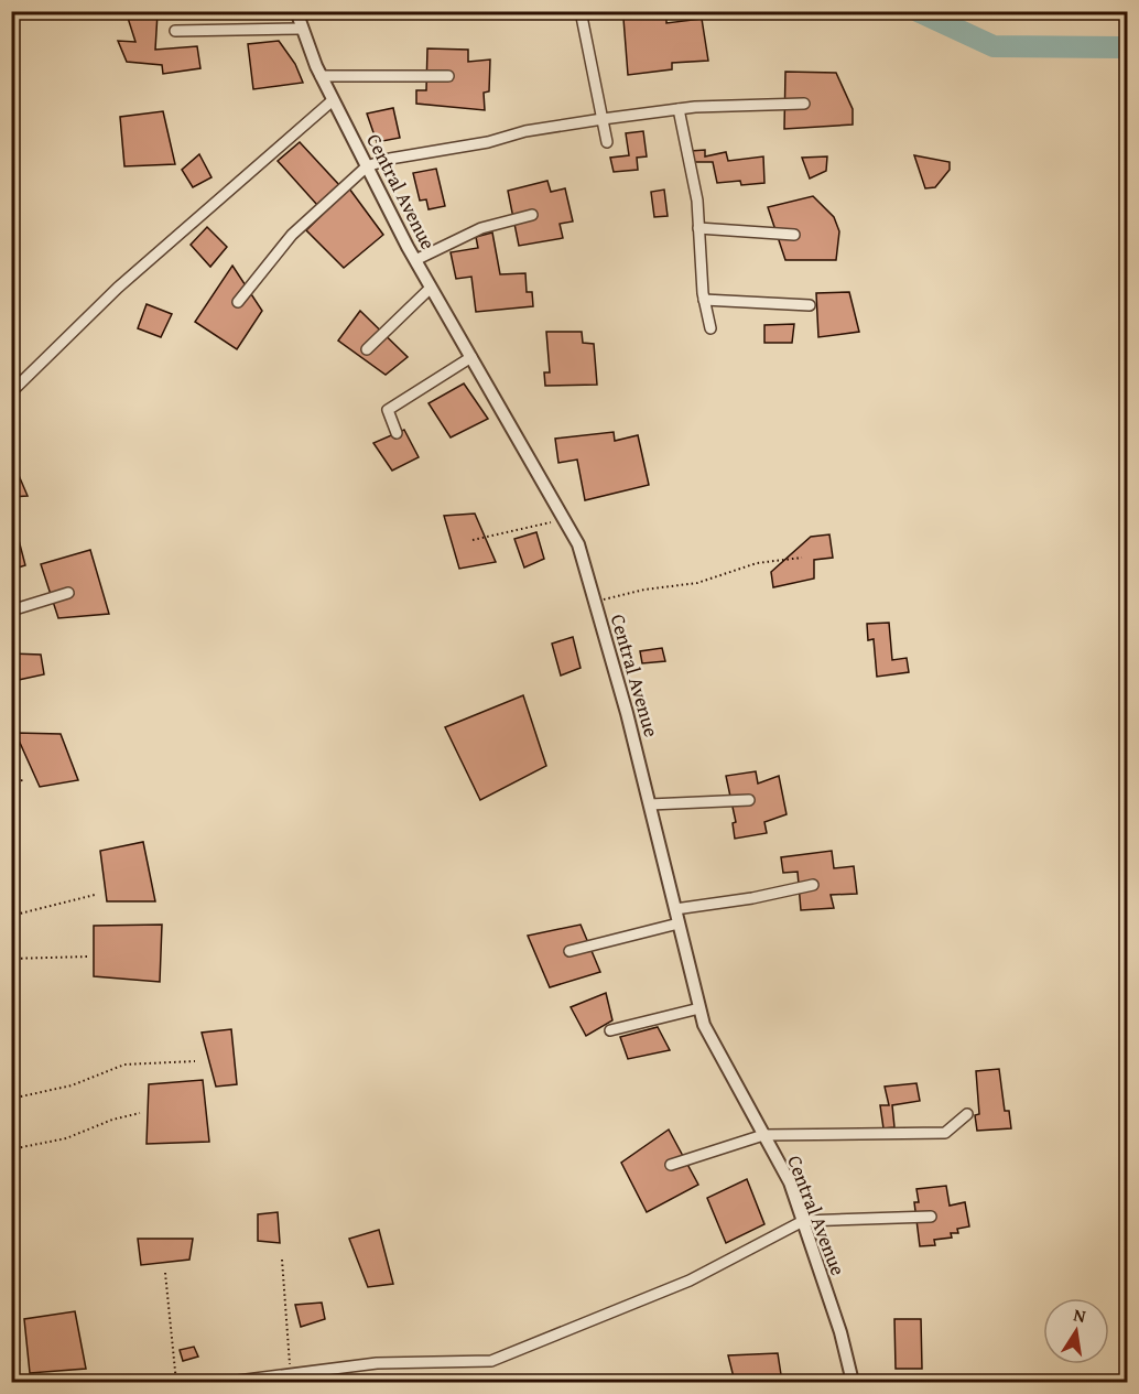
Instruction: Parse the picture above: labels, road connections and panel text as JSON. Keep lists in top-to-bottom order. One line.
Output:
{"streets":{"street":["Central Avenue"]},"north":"top"}
